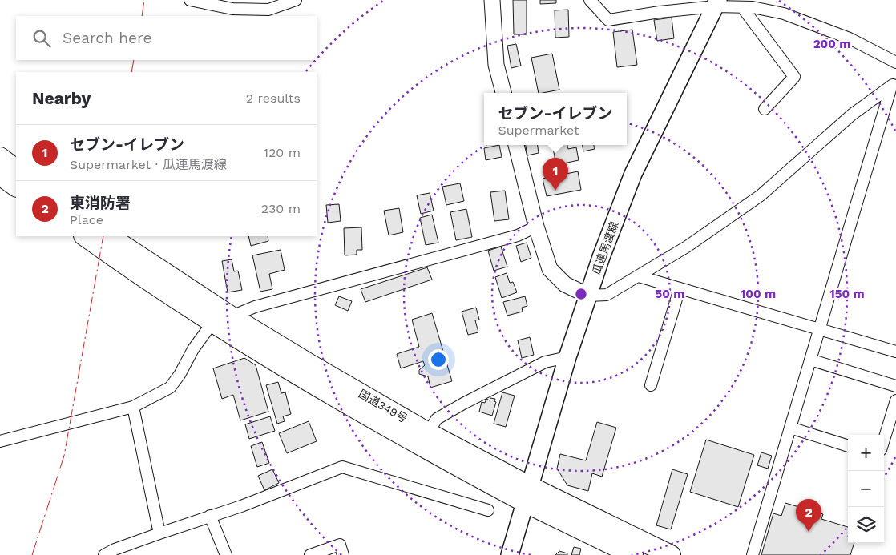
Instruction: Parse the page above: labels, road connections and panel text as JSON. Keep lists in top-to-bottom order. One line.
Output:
{"streets":{"highway":["国道349号"],"main road":["瓜連馬渡線"]},"crossings":[["瓜連馬渡線","国道349号"]],"page":{"search":"Search here","heading":["Nearby","2 results"],"popup":["セブン-イレブン","Supermarket"],"list":[{"mark":"1","name":"セブン-イレブン","note":"Supermarket · 瓜連馬渡線","value":"120 m"},{"mark":"2","name":"東消防署","note":"Place","value":"230 m"}],"pins":["1","2"],"map_buttons":["+","−"]},"rings":["200 m","50 m","100 m","150 m"]}
